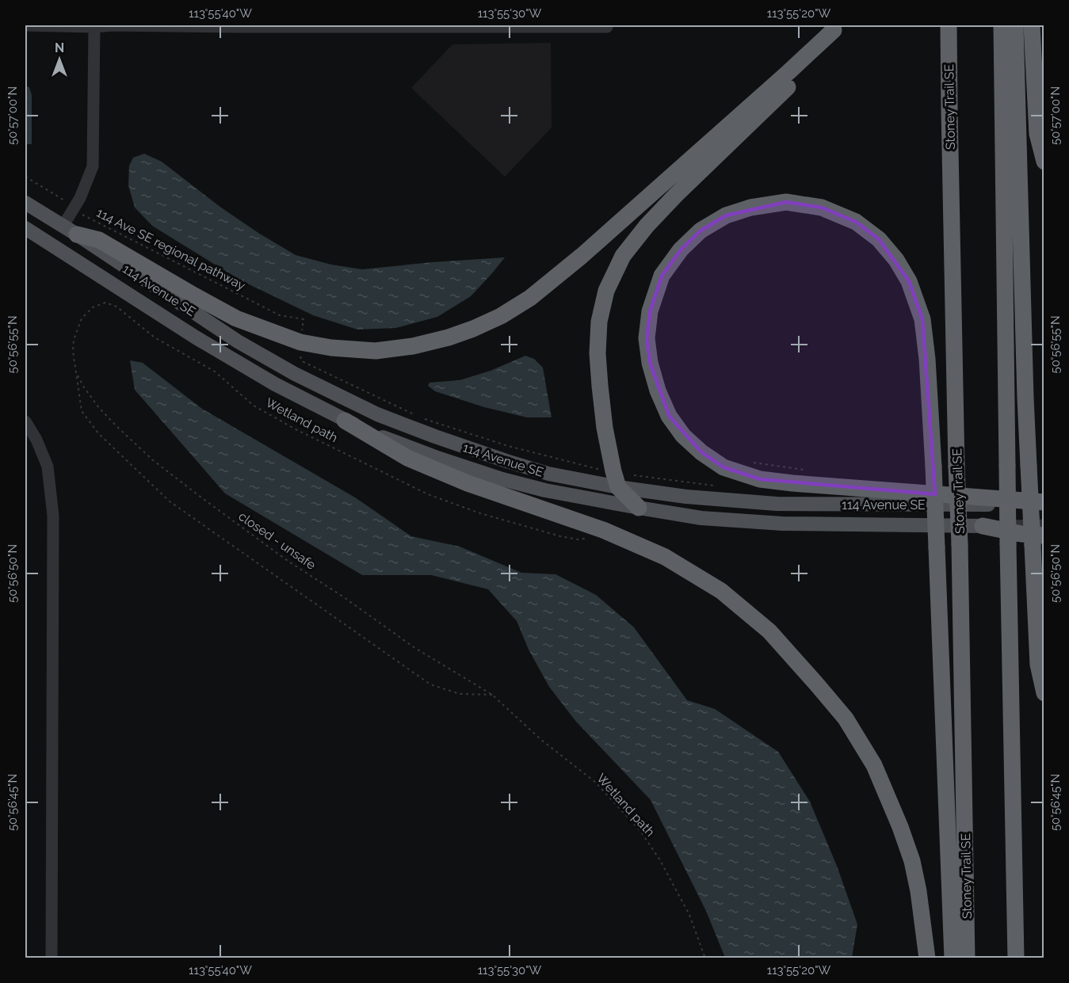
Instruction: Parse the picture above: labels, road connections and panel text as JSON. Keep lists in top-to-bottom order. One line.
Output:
{"streets":{"highway":["Stoney Trail SE"],"main road":["114 Avenue SE"],"path":["114 Ave SE regional pathway","Wetland path","closed - unsafe"]},"crossings":[["Wetland path","closed - unsafe"]],"north":"top","coordinates":["113°55'40\"W","113°55'30\"W","113°55'20\"W","50°57'00\"N","50°56'55\"N","50°56'50\"N","50°56'45\"N"]}
